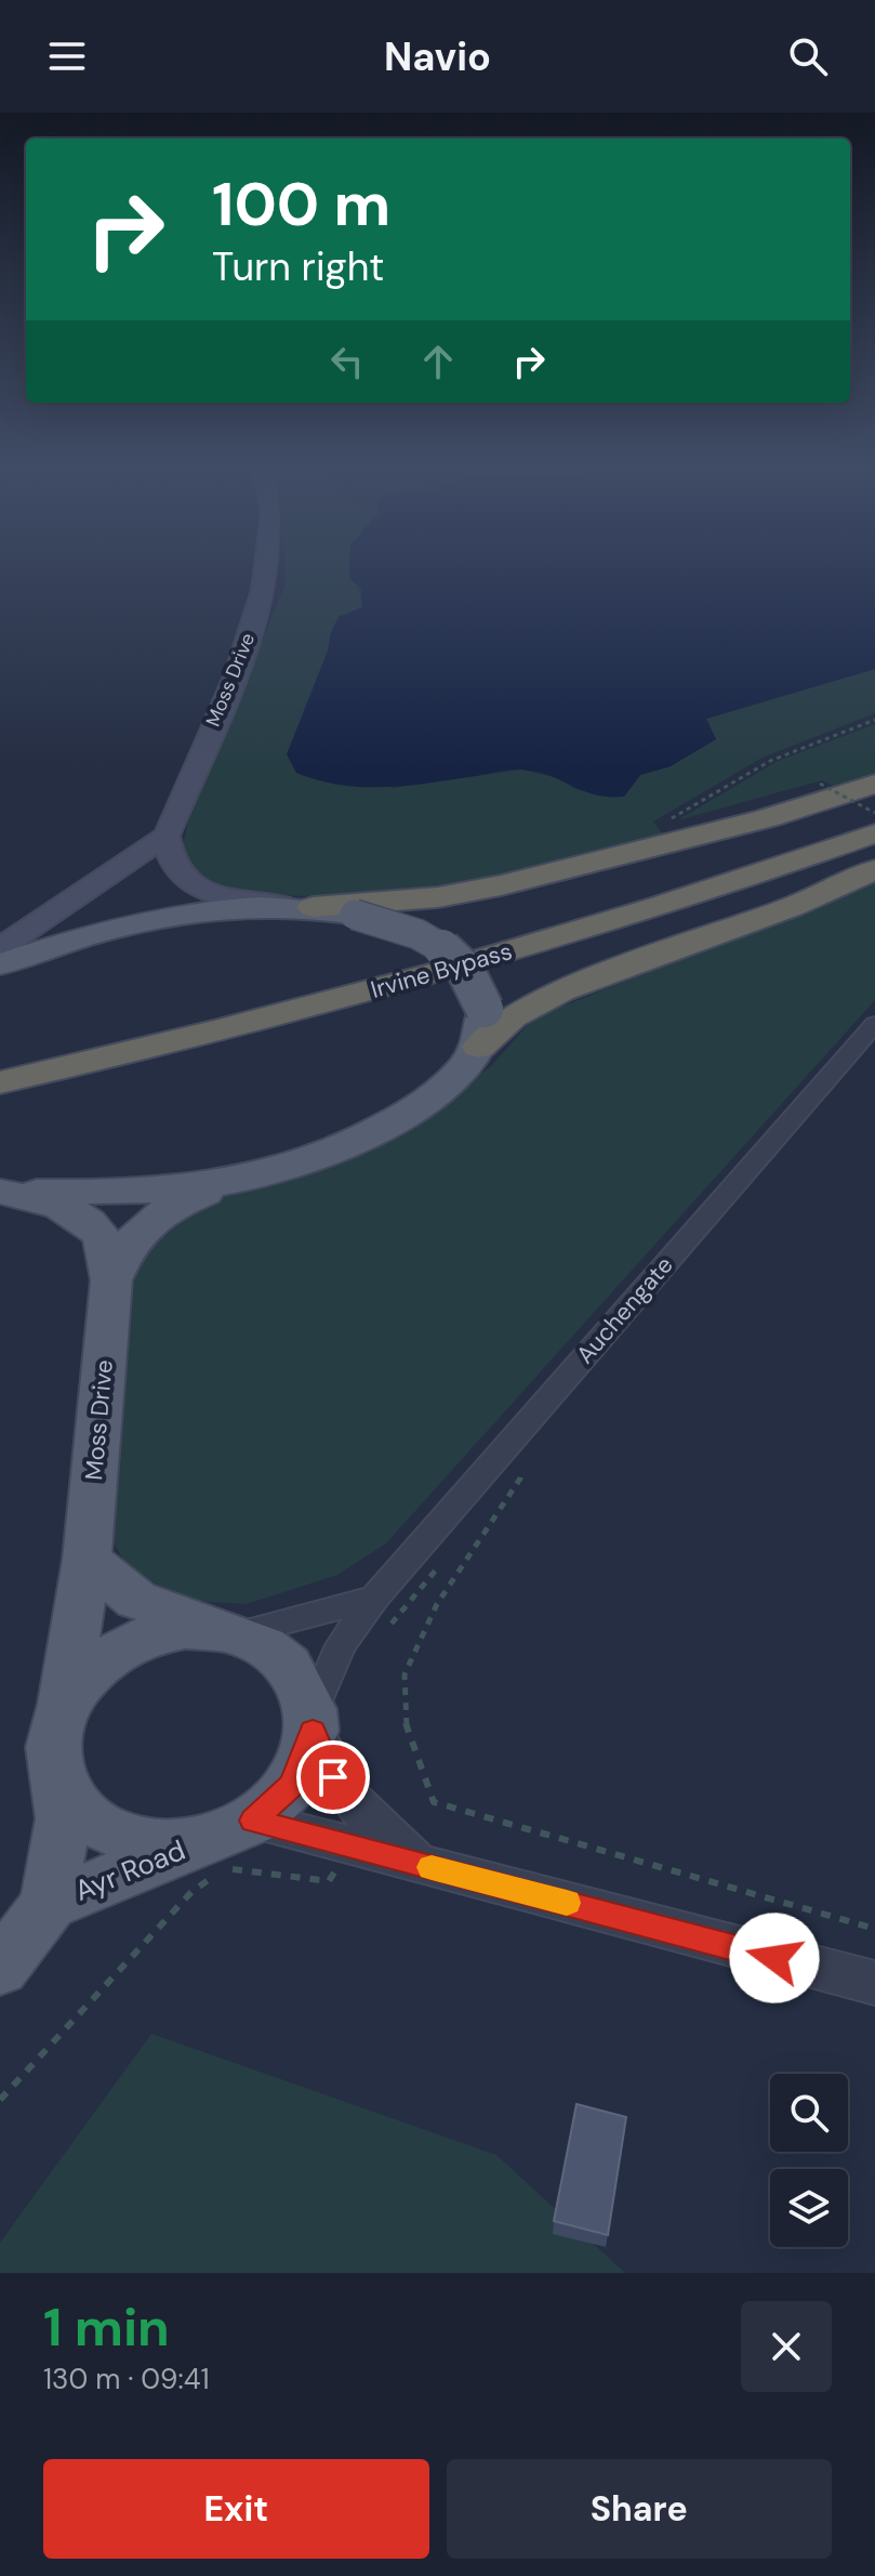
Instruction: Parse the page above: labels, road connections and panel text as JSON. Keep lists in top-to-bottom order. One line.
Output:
{"streets":{"highway":["Irvine Bypass"],"main road":["Moss Drive","Ayr Road"],"street":["Auchengate"]},"crossings":[["Moss Drive","Auchengate"],["Moss Drive","Ayr Road"],["Auchengate","Ayr Road"]],"page":{"header":"Navio","turn":["100 m","Turn right"],"heading":["1 min","130 m · 09:41"],"buttons":["Exit","Share"]}}
